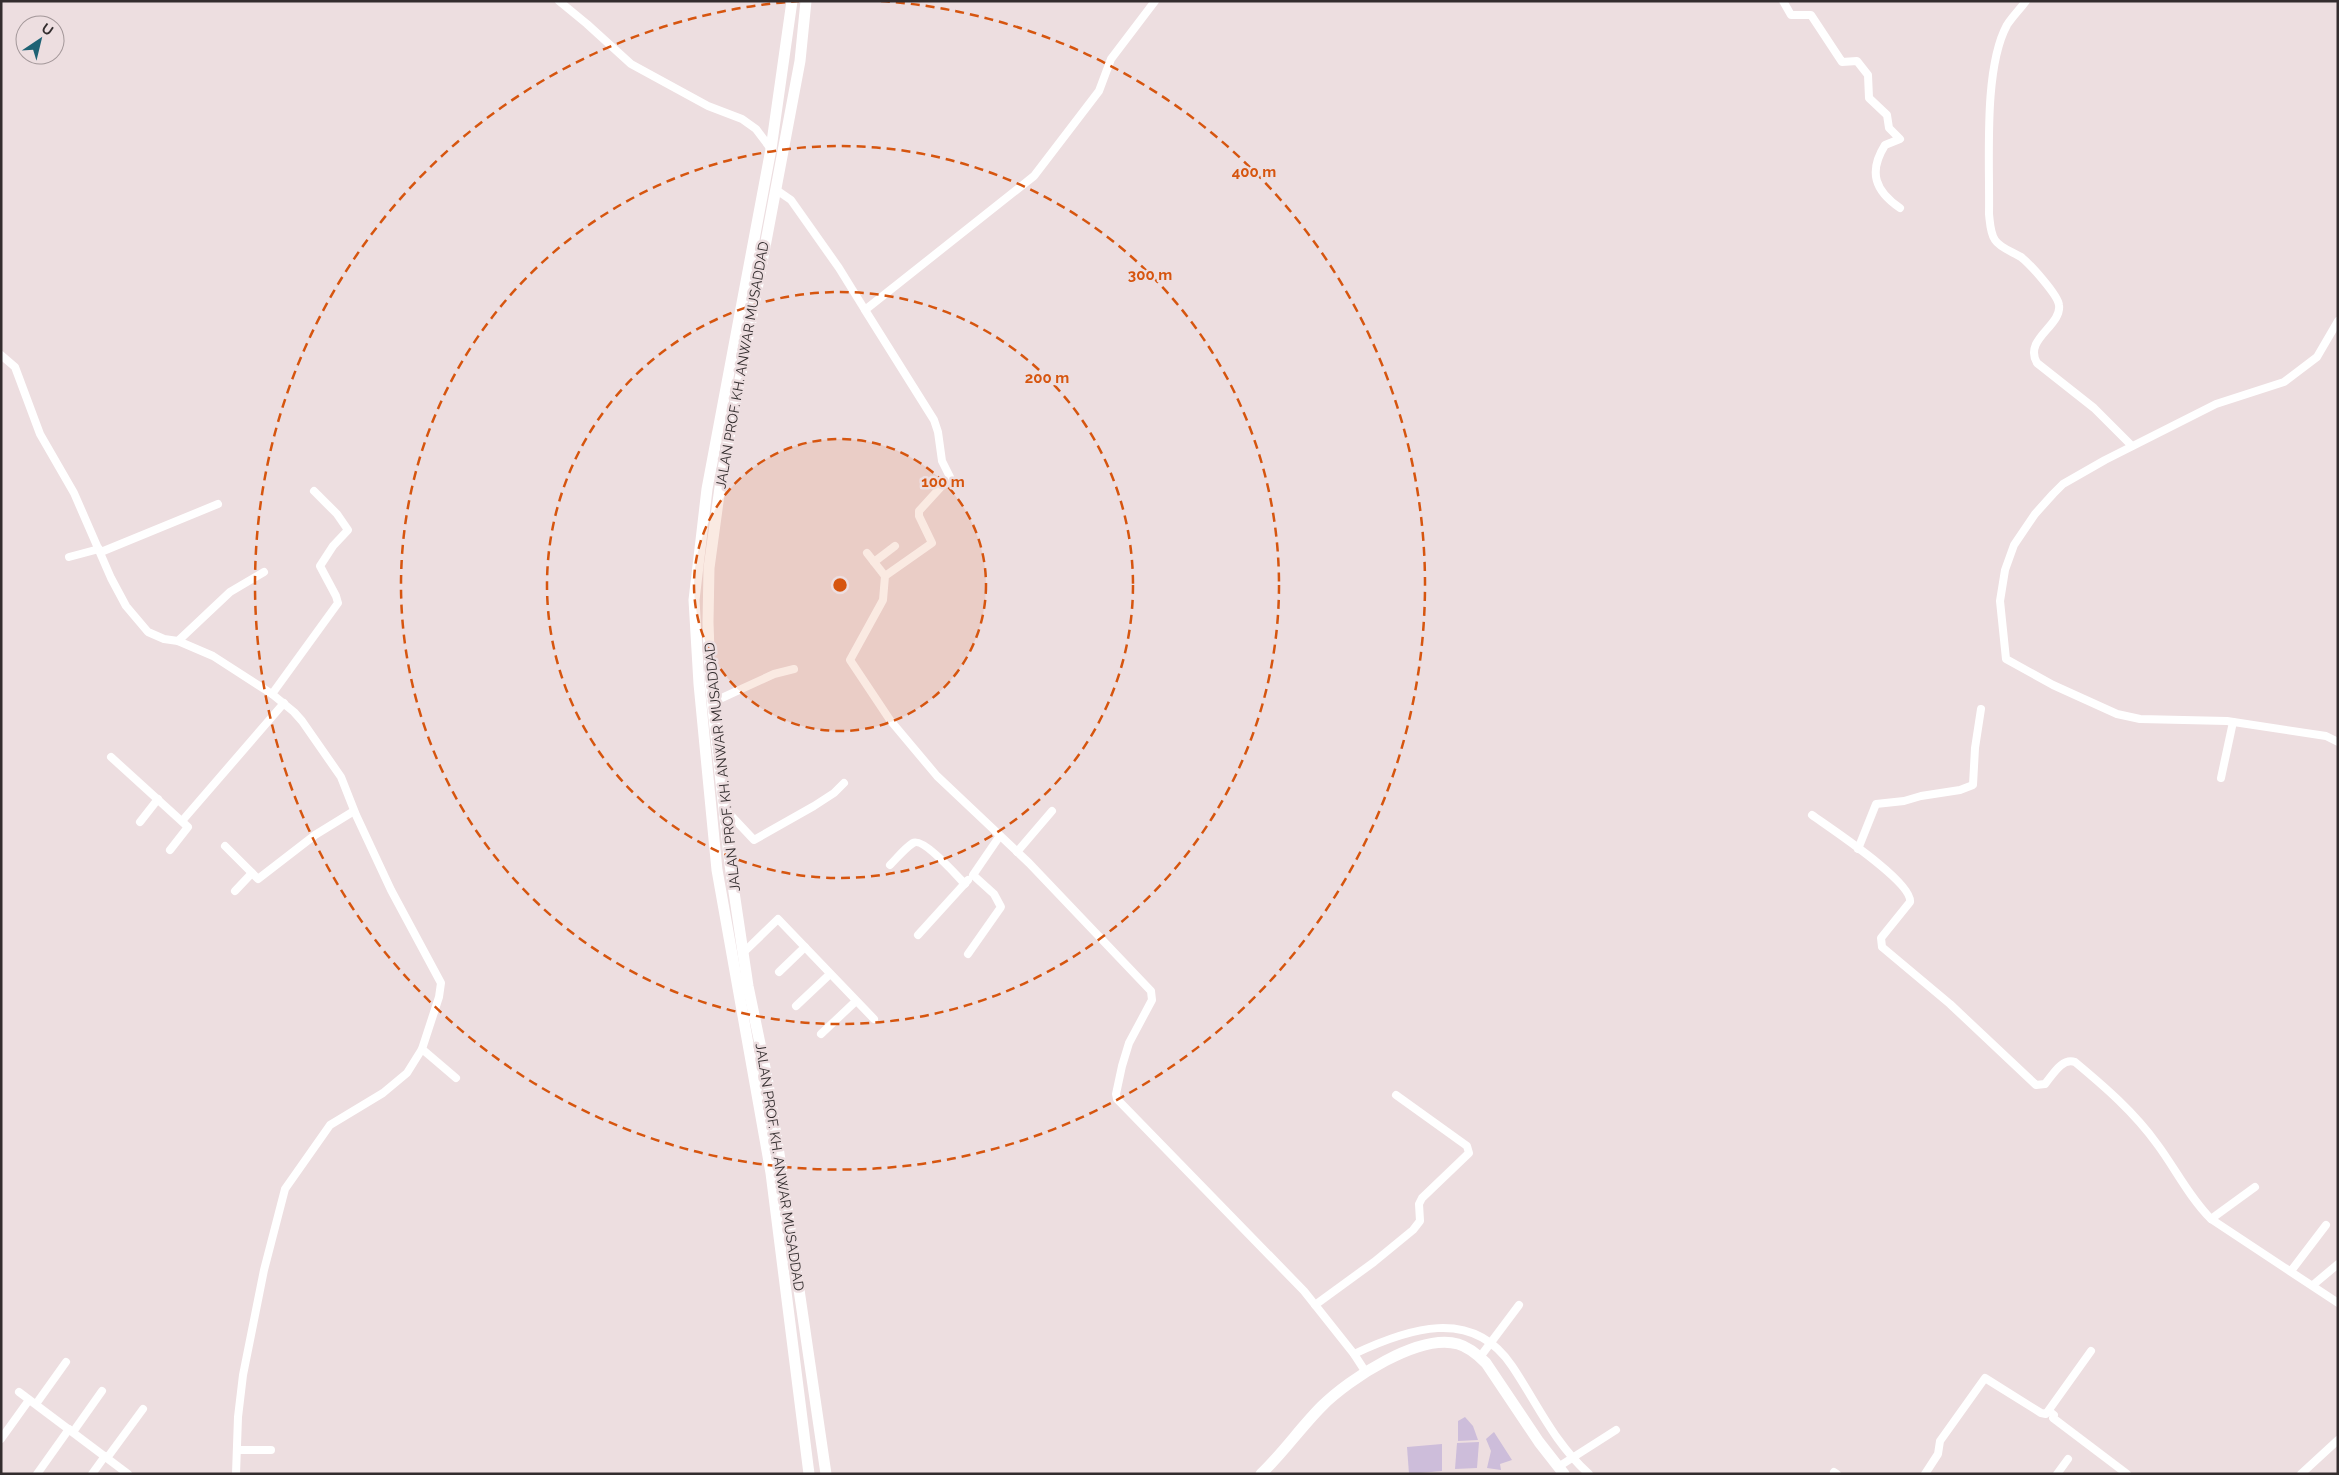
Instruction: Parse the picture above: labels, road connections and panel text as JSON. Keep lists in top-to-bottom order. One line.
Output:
{"streets":{"street":["JALAN PROF. KH. ANWAR MUSADDAD"]},"north":"top right","rings":["400 m","300 m","200 m","100 m"]}
